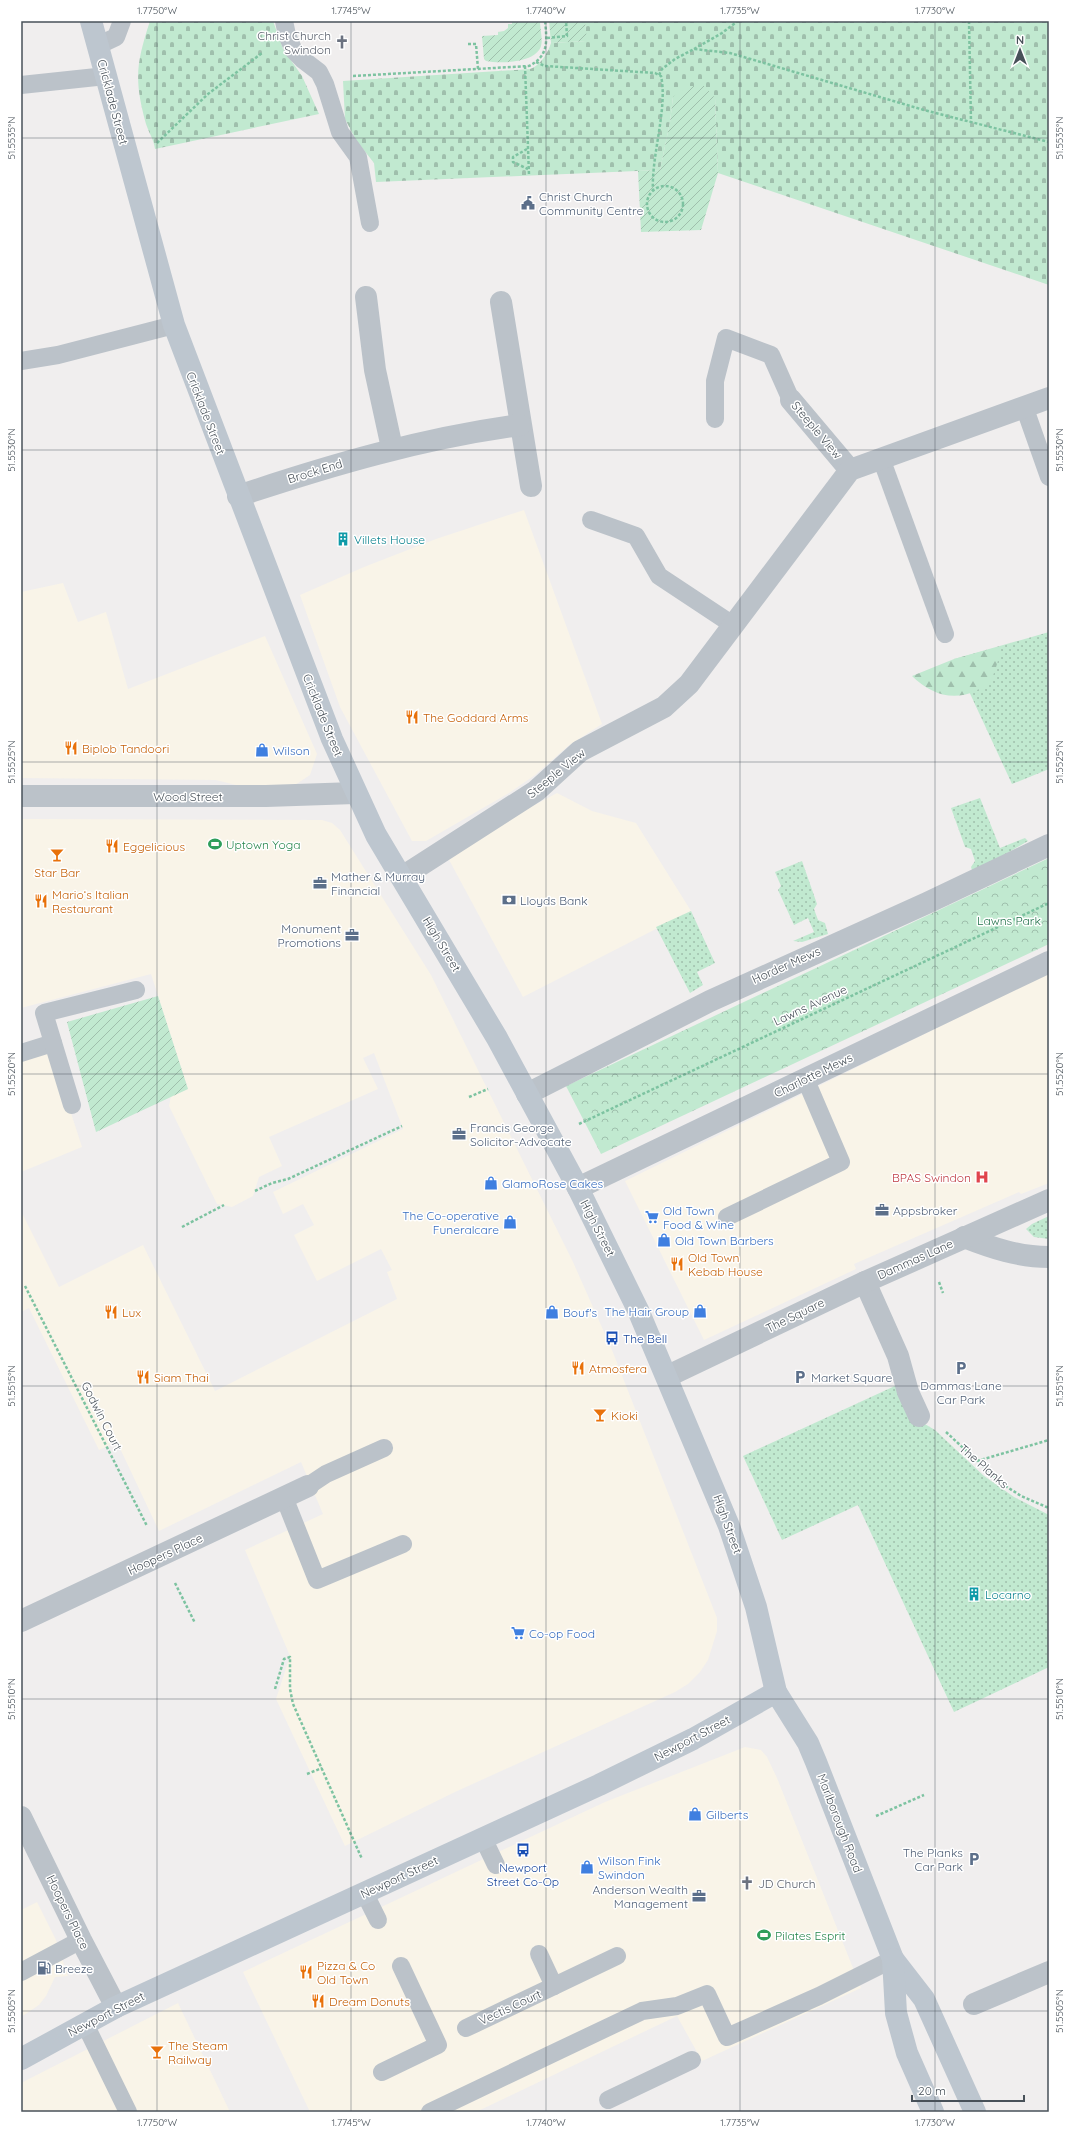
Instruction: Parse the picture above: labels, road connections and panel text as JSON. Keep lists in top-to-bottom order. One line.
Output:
{"streets":{"main road":["Cricklade Street","High Street","Newport Street","Marlborough Road"],"street":["Steeple View","Brock End","Wood Street","Horder Mews","Charlotte Mews","Dammas Lane","The Square","Hoopers Place"],"lane":["Vectis Court"],"path":["Lawns Avenue","Godwin Court","The Planks"]},"crossings":[["Cricklade Street","Brock End"],["Cricklade Street","Wood Street"],["Cricklade Street","High Street"],["Steeple View","High Street"],["Wood Street","High Street"],["High Street","Horder Mews"],["High Street","Charlotte Mews"],["High Street","The Square"],["High Street","Newport Street"],["High Street","Marlborough Road"],["Dammas Lane","The Square"],["Godwin Court","Hoopers Place"],["Hoopers Place","Newport Street"],["Newport Street","Marlborough Road"]],"parks":["Lawns Park"],"places":{"church":["Christ Church Swindon","JD Church"],"public building":["Christ Church Community Centre"],"building":["Villets House","Locarno"],"restaurant":["The Goddard Arms","Biplob Tandoori","Eggelicious","Mario‘s Italian Restaurant","Old Town Kebab House","Lux","Atmosfera","Siam Thai","Pizza & Co Old Town","Dream Donuts"],"shop":["Wilson","GlamoRose Cakes","The Co-operative Funeralcare","Old Town Barbers","The Hair Group","Bouf's","Gilberts","Wilson Fink Swindon"],"sports":["Uptown Yoga","Pilates Esprit"],"bar":["Star Bar","Kioki","The Steam Railway"],"office":["Mather & Murray Financial","Monument Promotions","Francis George Solicitor-Advocate","Appsbroker","Anderson Wealth Management"],"bank":["Lloyds Bank"],"hospital":["BPAS Swindon"],"supermarket":["Old Town Food & Wine","Co-op Food"],"bus stop":["The Bell","Newport Street Co-Op"],"parking":["Dammas Lane Car Park","Market Square","The Planks Car Park"],"fuel station":["Breeze"]},"scale_bar":"20 m","north":"top","coordinates":["1.7750°W","1.7745°W","1.7740°W","1.7735°W","1.7730°W","51.5535°N","51.5530°N","51.5525°N","51.5520°N","51.5515°N","51.5510°N","51.5505°N"]}
